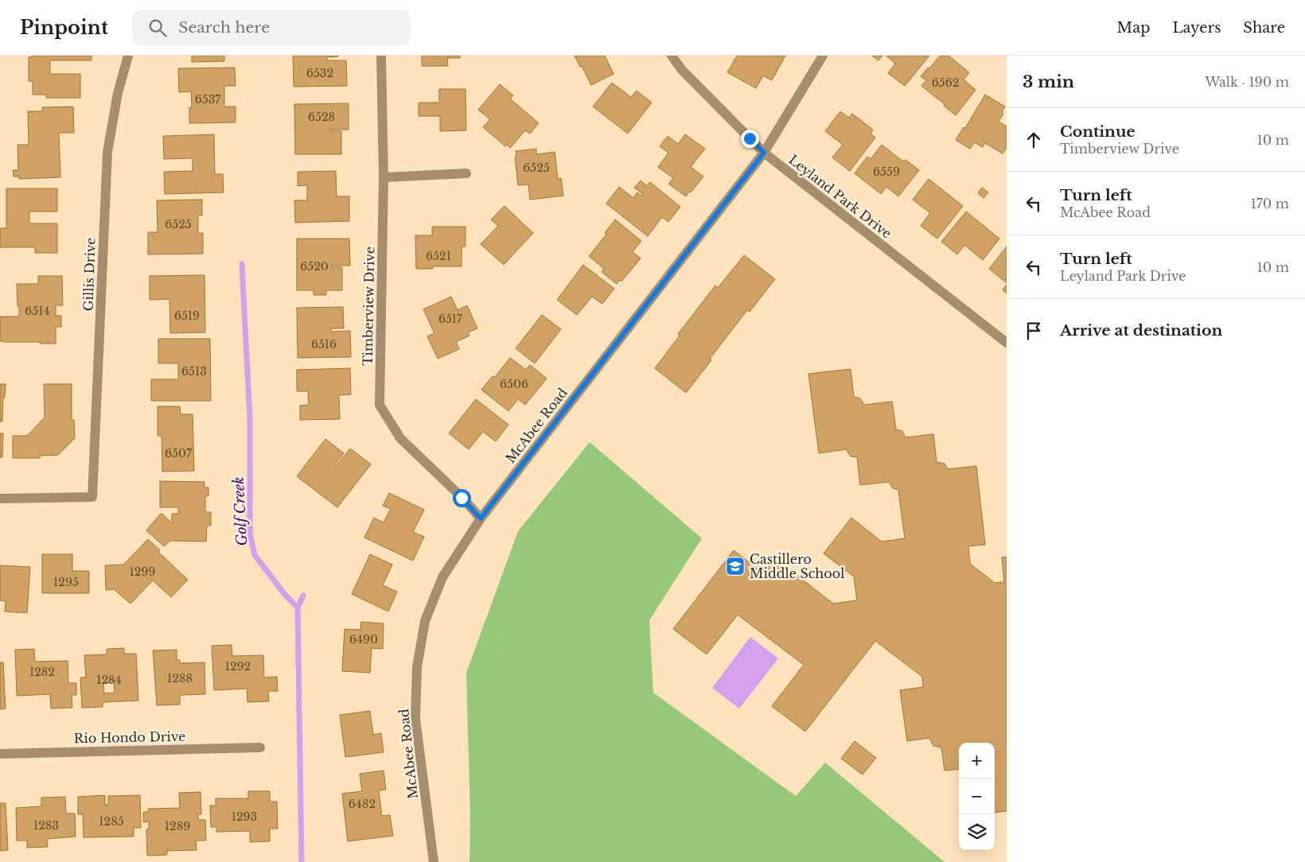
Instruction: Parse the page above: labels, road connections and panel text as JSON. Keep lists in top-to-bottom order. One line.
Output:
{"streets":{"street":["Leyland Park Drive","Gillis Drive","Timberview Drive","McAbee Road","Rio Hondo Drive"]},"crossings":[["Leyland Park Drive","McAbee Road"],["Timberview Drive","McAbee Road"]],"water":["Golf Creek"],"places":{"school or university":["Castillero Middle School"]},"house_numbers":["6532","6562","6537","6528","6525","6559","6525","6521","6520","6514","6519","6517","6516","6513","6506","6507","1299","1295","6490","1292","1282","1288","1284","6482","1293","1285","1283","1289"],"page":{"header":"Pinpoint","search":"Search here","nav":["Map","Layers","Share"],"heading":["3 min","Walk · 190 m"],"list":[["Continue","Timberview Drive","10 m"],["Turn left","McAbee Road","170 m"],["Turn left","Leyland Park Drive","10 m"],"Arrive at destination"],"map_buttons":["+","−"]}}
